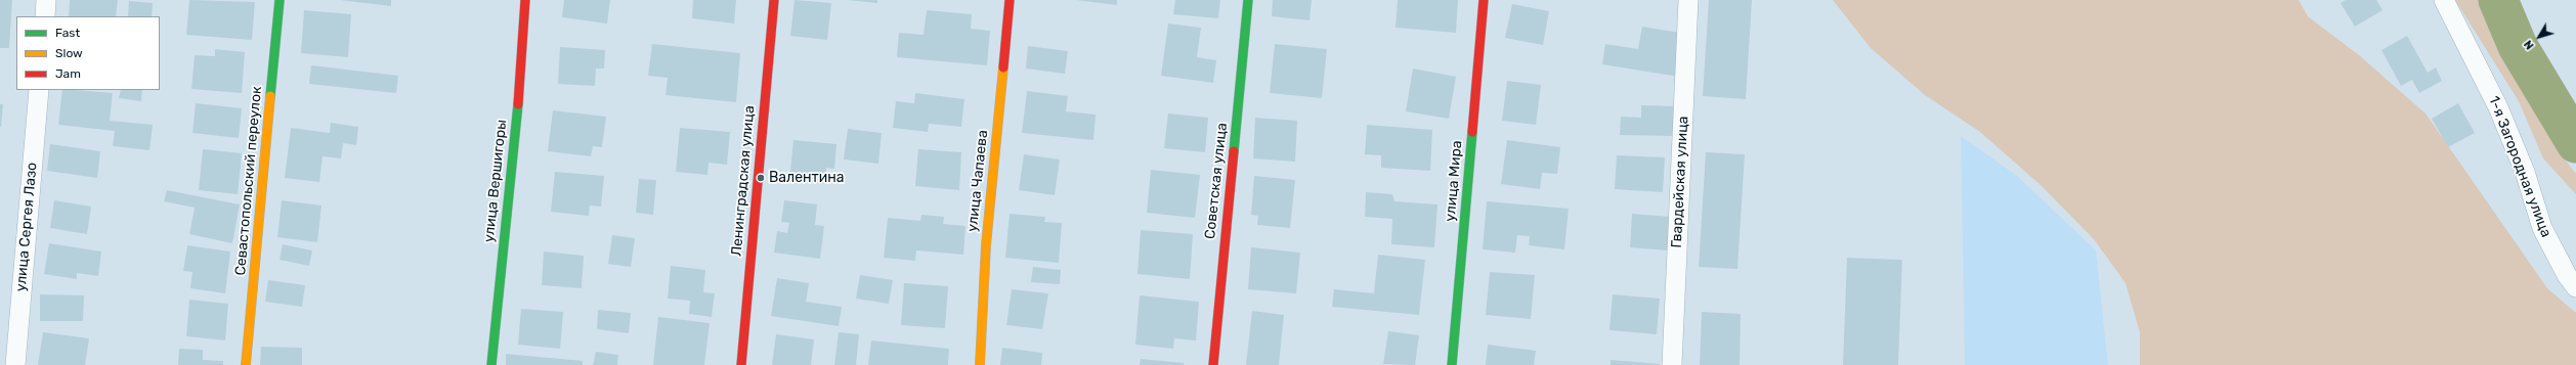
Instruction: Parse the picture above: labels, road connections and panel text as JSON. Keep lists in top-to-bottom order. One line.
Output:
{"streets":{"street":["1-я Загородная улица","Севастопольский переулок","улица Вершигоры","Ленинградская улица","улица Чапаева","Советская улица","улица Мира","Гвардейская улица","улица Сергея Лазо"]},"places":["Валентина"],"legend":["Fast","Slow","Jam"],"north":"bottom left"}
